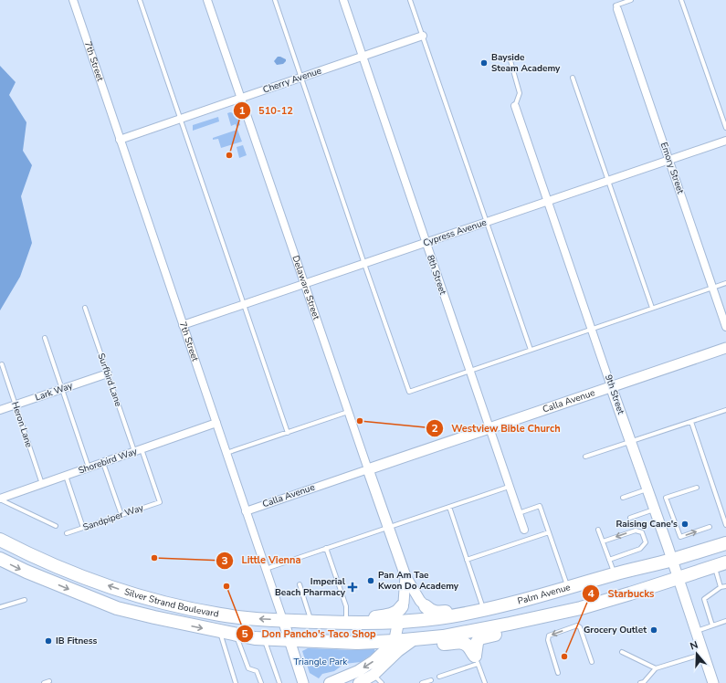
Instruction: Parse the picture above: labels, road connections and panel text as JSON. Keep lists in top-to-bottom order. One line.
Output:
{"streets":{"highway":["Palm Avenue","Silver Strand Boulevard"],"street":["7th Street","Cherry Avenue","Emory Street","Cypress Avenue","8th Street","Delaware Street","Lark Way","9th Street","Calla Avenue","Shorebird Way"],"lane":["Surfbird Lane","Heron Lane","Sandpiper Way"]},"crossings":[["7th Street","Cherry Avenue"],["7th Street","Cypress Avenue"],["7th Street","Calla Avenue"],["7th Street","Shorebird Way"],["7th Street","Silver Strand Boulevard"],["Cherry Avenue","8th Street"],["Cherry Avenue","Delaware Street"],["Emory Street","Cypress Avenue"],["Cypress Avenue","8th Street"],["Cypress Avenue","Delaware Street"],["Cypress Avenue","9th Street"],["8th Street","Calla Avenue"],["Delaware Street","Calla Avenue"],["Surfbird Lane","Lark Way"],["Surfbird Lane","Shorebird Way"],["Surfbird Lane","Sandpiper Way"],["Lark Way","Heron Lane"],["9th Street","Calla Avenue"],["9th Street","Palm Avenue"],["Heron Lane","Shorebird Way"],["Palm Avenue","Silver Strand Boulevard"]],"parks":["Triangle Park"],"places":{"other":["Bayside Steam Academy","510-12","Westview Bible Church","Raising Cane's","Little Vienna","Pan Am Tae Kwon Do Academy","Don Pancho's Taco Shop","Grocery Outlet","IB Fitness","Starbucks"],"health":["Imperial Beach Pharmacy"]},"north":"top"}
